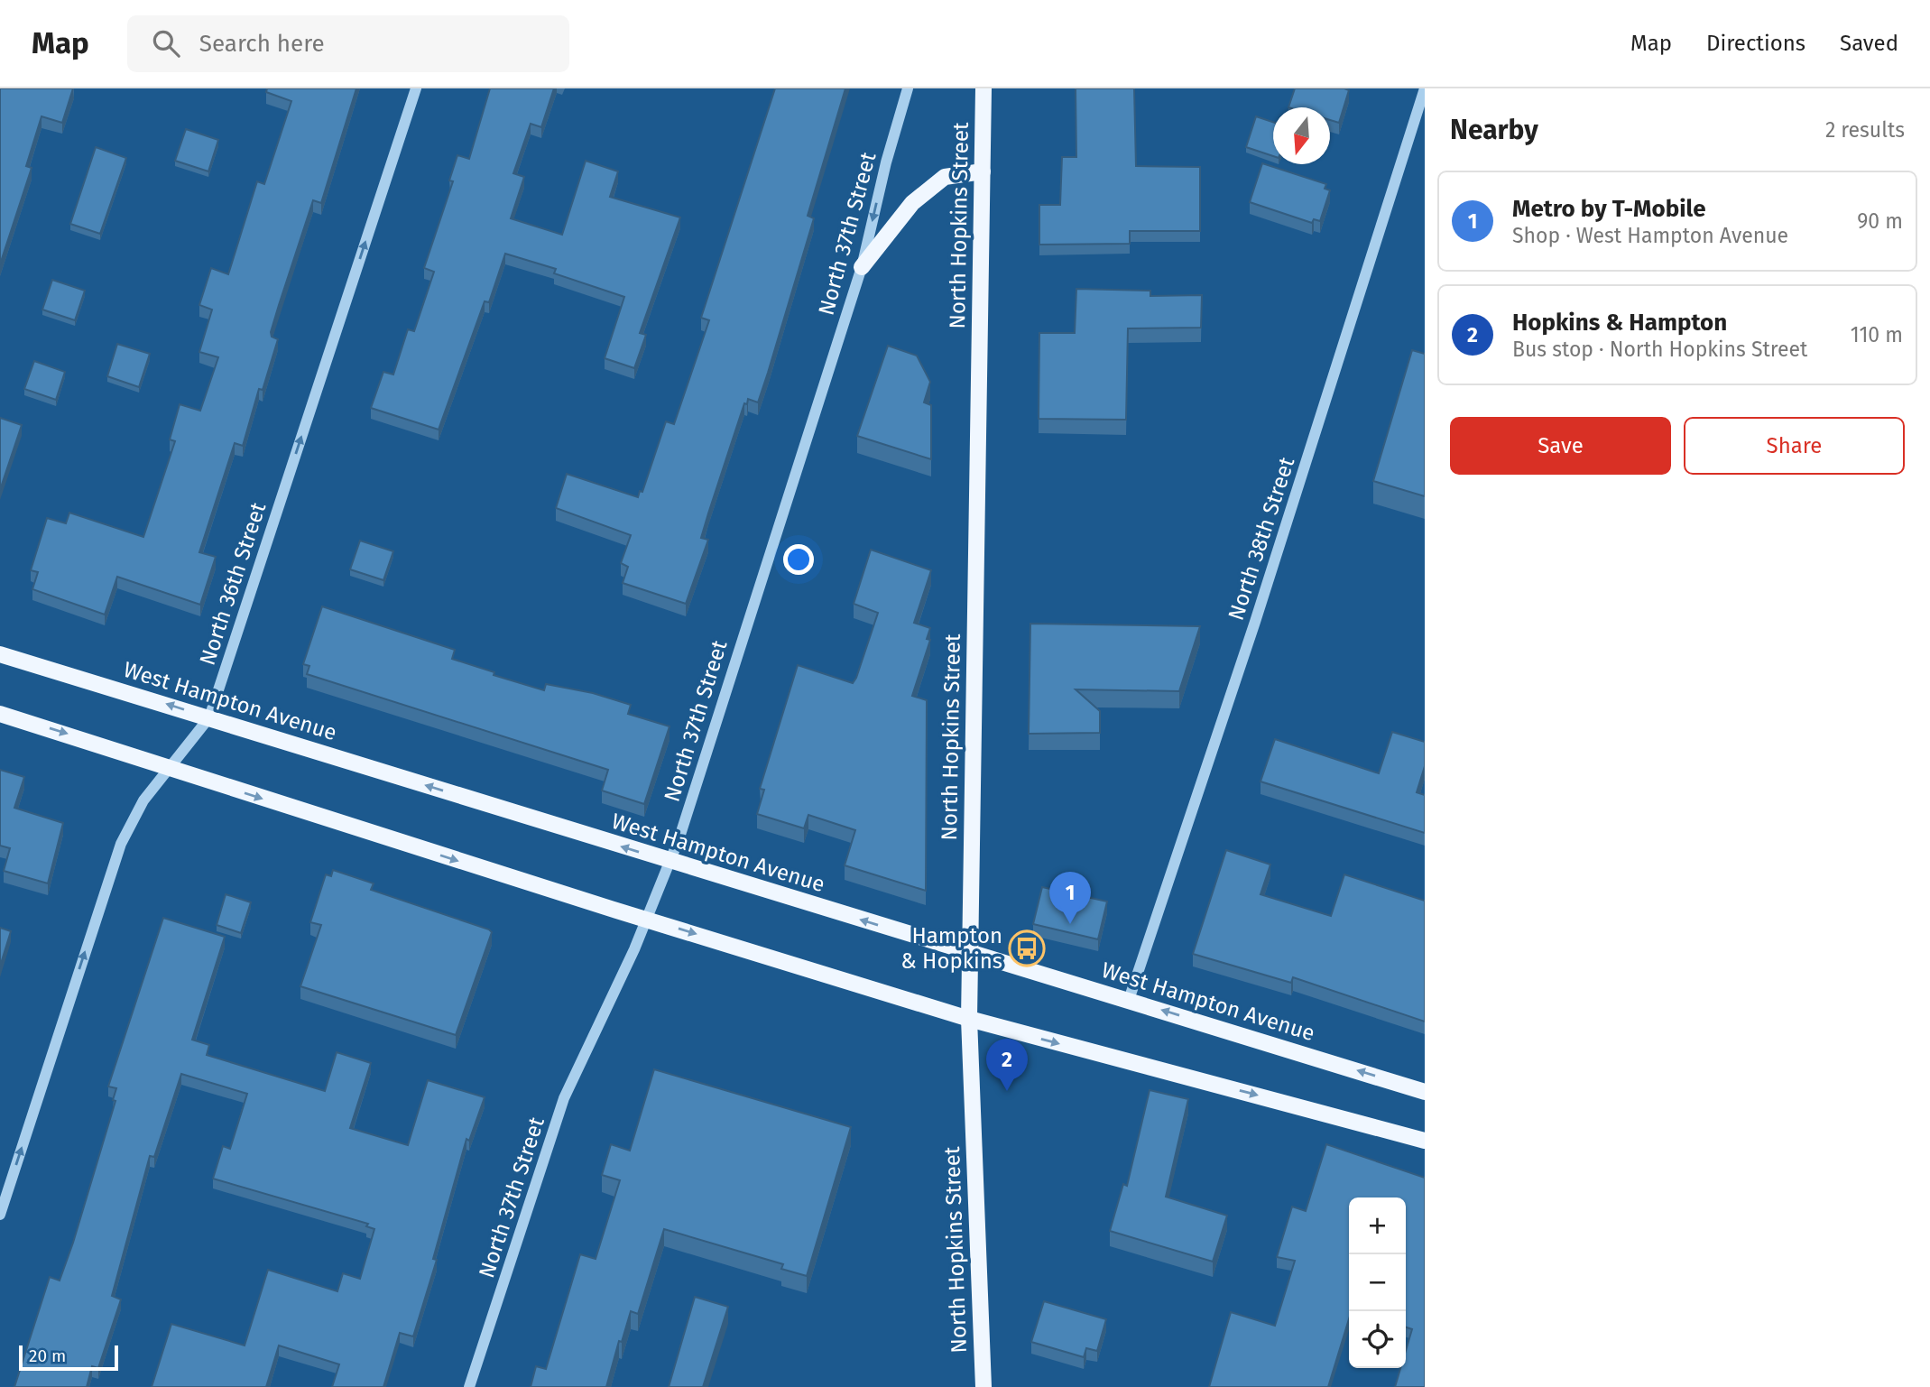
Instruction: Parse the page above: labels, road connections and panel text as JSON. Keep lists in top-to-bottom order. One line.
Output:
{"streets":{"main road":["North Hopkins Street","West Hampton Avenue"],"street":["North 37th Street","North 38th Street","North 36th Street"]},"crossings":[["North Hopkins Street","West Hampton Avenue"],["North 37th Street","West Hampton Avenue"],["North 38th Street","West Hampton Avenue"],["North 36th Street","West Hampton Avenue"]],"one_way":["North 36th Street"],"places":{"bus stop":["Hampton & Hopkins"]},"scale_bar":"20 m","north":"bottom","page":{"header":"Map","search":"Search here","nav":["Map","Directions","Saved"],"heading":["Nearby","2 results"],"list":[{"mark":"1","name":"Metro by T-Mobile","note":"Shop · West Hampton Avenue","value":"90 m"},{"mark":"2","name":"Hopkins & Hampton","note":"Bus stop · North Hopkins Street","value":"110 m"}],"buttons":["Save","Share"],"pins":["1","2"],"map_buttons":["+","−"],"scale":"20 m"}}
